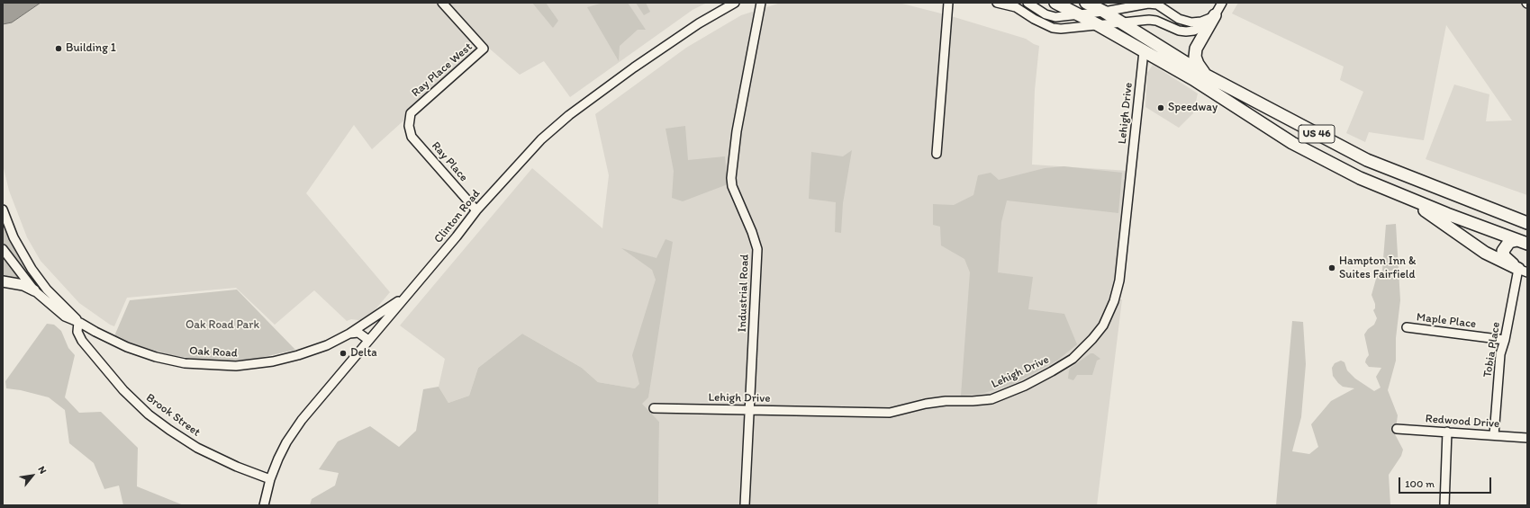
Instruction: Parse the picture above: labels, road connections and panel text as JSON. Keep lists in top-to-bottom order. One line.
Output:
{"streets":{"highway":["US 46"],"street":["Ray Place West","Lehigh Drive","Ray Place","Clinton Road","Industrial Road","Maple Place","Tobia Place","Oak Road","Brook Street","Redwood Drive"]},"crossings":[["Ray Place West","Ray Place"],["Lehigh Drive","US 46"],["Lehigh Drive","Industrial Road"],["Ray Place","Clinton Road"],["Clinton Road","Oak Road"],["Clinton Road","Brook Street"],["Maple Place","Tobia Place"],["Tobia Place","Redwood Drive"],["Oak Road","Brook Street"]],"parks":["Oak Road Park"],"places":["Building 1","Speedway","Hampton Inn & Suites Fairfield","Delta"],"scale_bar":"100 m","north":"top right"}
